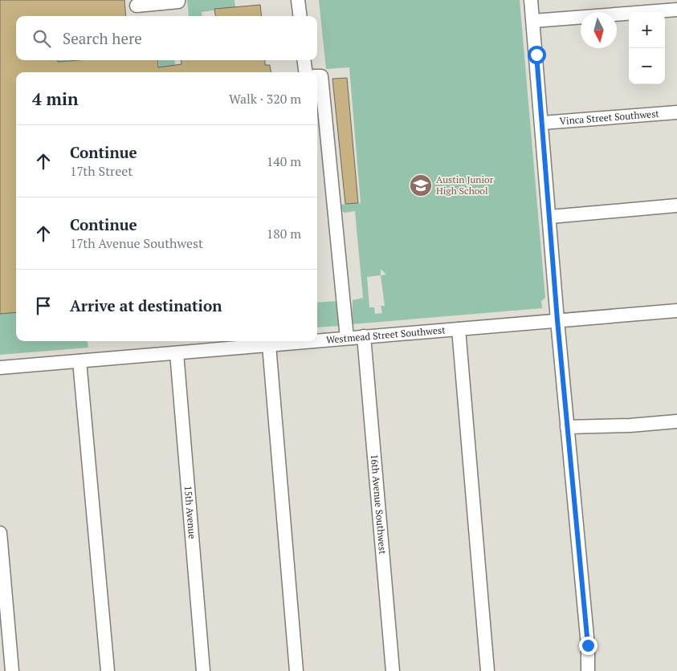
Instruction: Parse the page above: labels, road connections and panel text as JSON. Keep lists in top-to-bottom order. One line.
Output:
{"streets":{"street":["Vinca Street Southwest","Westmead Street Southwest","16th Avenue Southwest","15th Avenue"]},"crossings":[["Westmead Street Southwest","16th Avenue Southwest"],["Westmead Street Southwest","15th Avenue"]],"places":{"school or university":["Austin Junior High School"]},"north":"bottom","page":{"map_buttons":["+","−"],"search":"Search here","heading":["4 min","Walk · 320 m"],"list":[["Continue","17th Street","140 m"],["Continue","17th Avenue Southwest","180 m"],"Arrive at destination"]}}
